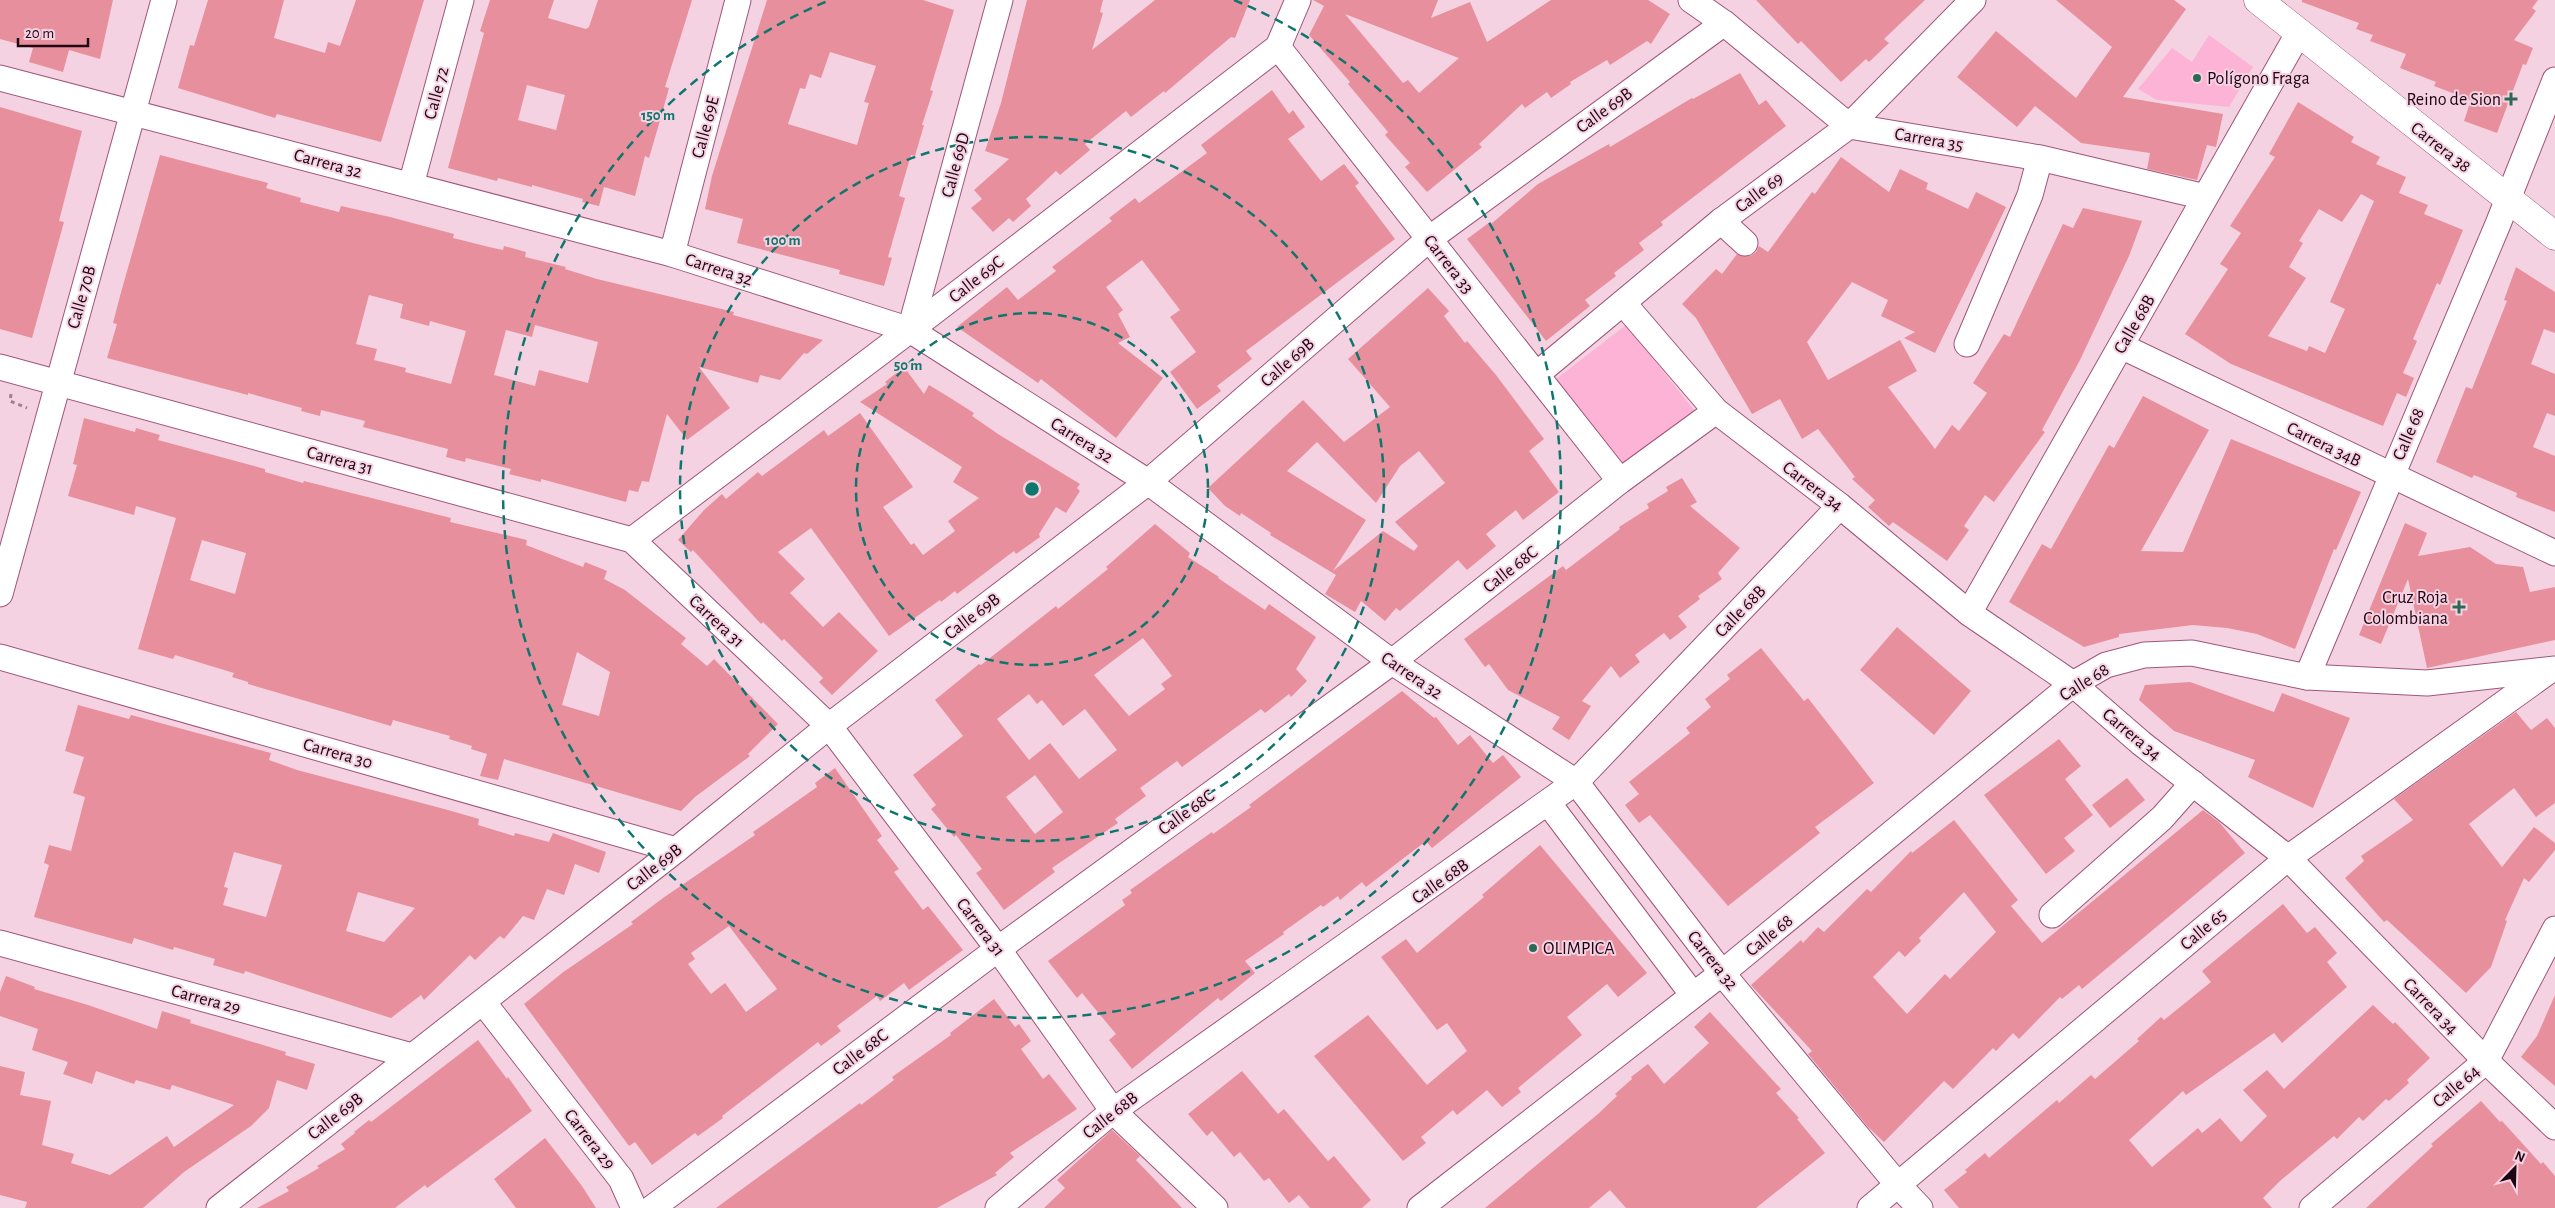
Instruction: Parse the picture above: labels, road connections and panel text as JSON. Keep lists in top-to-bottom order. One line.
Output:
{"streets":{"main road":["Carrera 38"],"street":["Calle 72","Calle 69B","Calle 69E","Carrera 35","Carrera 32","Calle 69D","Calle 69","Carrera 33","Calle 69C","Calle 70B","Calle 68B","Calle 68","Carrera 34B","Carrera 31","Carrera 34","Calle 68C","Carrera 30","Calle 65","Carrera 29","Calle 64"]},"crossings":[["Calle 72","Carrera 32"],["Calle 69B","Carrera 35"],["Calle 69B","Carrera 32"],["Calle 69B","Carrera 33"],["Calle 69B","Carrera 31"],["Calle 69B","Carrera 30"],["Calle 69B","Carrera 29"],["Calle 69E","Carrera 32"],["Carrera 35","Calle 69"],["Carrera 35","Calle 68B"],["Carrera 38","Calle 68B"],["Carrera 38","Calle 68"],["Carrera 32","Calle 69D"],["Carrera 32","Calle 69C"],["Carrera 32","Calle 70B"],["Carrera 32","Calle 68B"],["Carrera 32","Calle 68"],["Carrera 32","Calle 68C"],["Carrera 32","Calle 65"],["Calle 69D","Calle 69C"],["Calle 69","Carrera 33"],["Calle 69","Carrera 34"],["Carrera 33","Calle 69C"],["Carrera 33","Calle 68C"],["Calle 69C","Carrera 31"],["Calle 70B","Carrera 31"],["Calle 68B","Carrera 34B"],["Calle 68B","Carrera 31"],["Calle 68B","Carrera 34"],["Calle 68","Carrera 34B"],["Calle 68","Carrera 34"],["Calle 68","Calle 65"],["Carrera 31","Calle 68C"],["Carrera 34","Calle 68C"],["Carrera 34","Calle 65"],["Carrera 34","Calle 64"]],"places":{"other":["Polígono Fraga","OLIMPICA"],"health":["Reino de Sion","Cruz Roja Colombiana"]},"scale_bar":"20 m","north":"top right","rings":["150 m","100 m","50 m"]}
